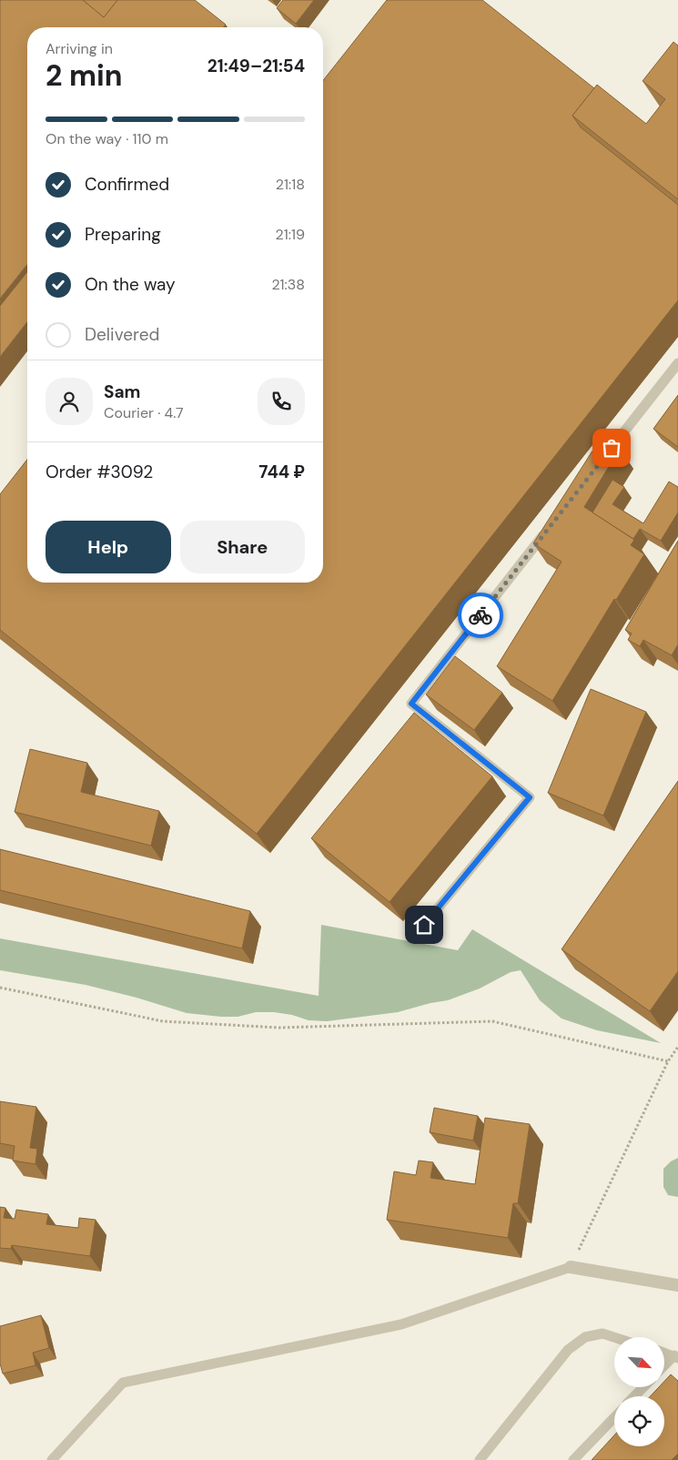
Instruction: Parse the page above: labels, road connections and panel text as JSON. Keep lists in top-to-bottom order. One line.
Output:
{"north":"bottom right","page":{"heading":["2 min","Arriving in","21:49–21:54"],"panel":["Sam","Courier · 4.7","Order #3092","744 ₽"],"bar":"On the way · 110 m","list":[["Confirmed","21:18"],["Preparing","21:19"],["On the way","21:38"],"Delivered"],"buttons":["Help","Share"]}}
